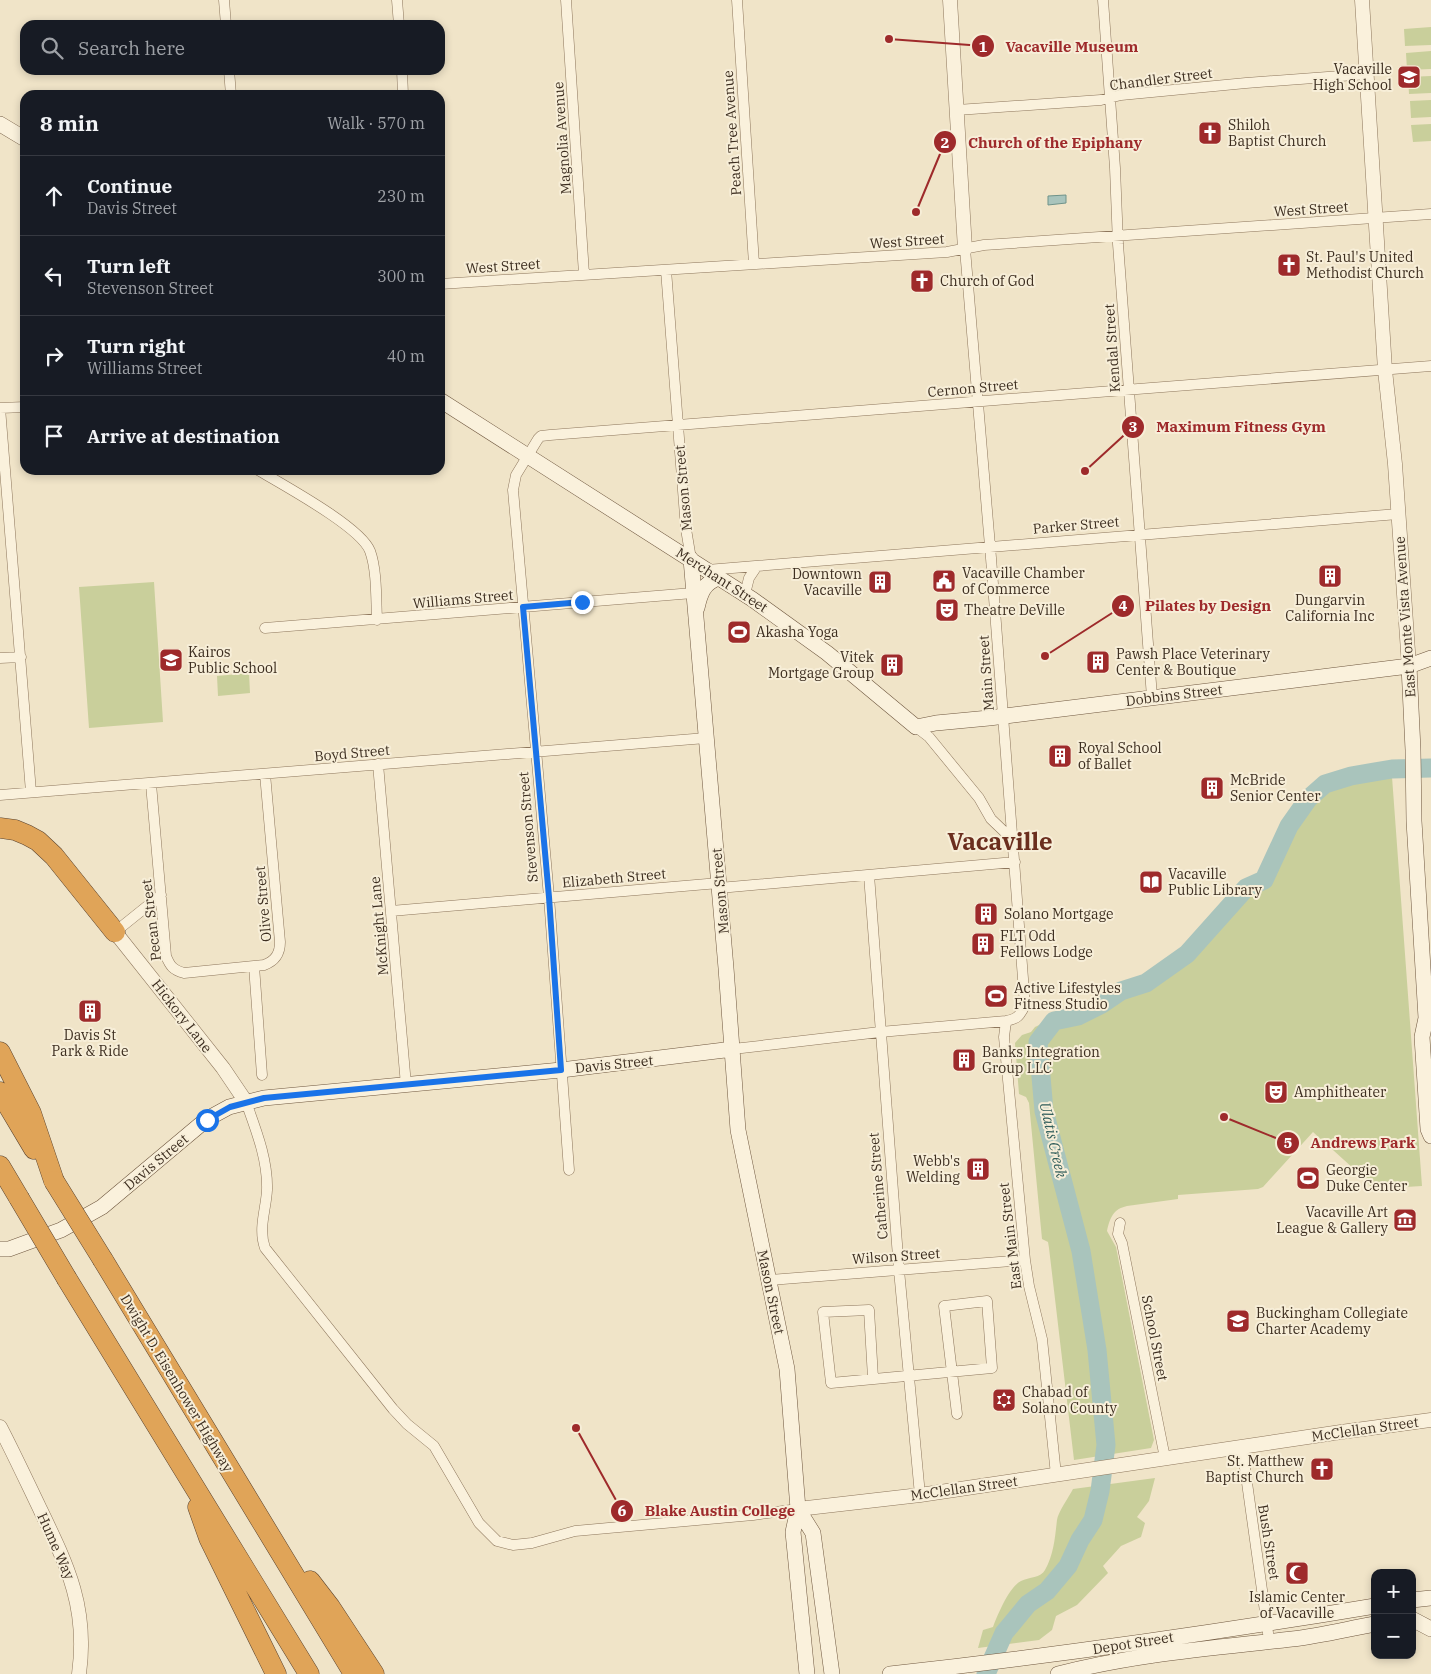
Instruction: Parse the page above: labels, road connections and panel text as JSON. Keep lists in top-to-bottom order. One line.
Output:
{"streets":{"highway":["Dwight D. Eisenhower Highway"],"main road":["Mason Street","Merchant Street","East Monte Vista Avenue","Dobbins Street","Davis Street","Depot Street"],"street":["Chandler Street","Peach Tree Avenue","Magnolia Avenue","West Street","Kendal Street","Cernon Street","Parker Street","Williams Street","Main Street","Boyd Street","Stevenson Street","Elizabeth Street","Olive Street","Pecan Street","McKnight Lane","Hickory Lane","Catherine Street","East Main Street","Wilson Street","School Street","McClellan Street","Bush Street","Hume Way"]},"crossings":[["Chandler Street","Kendal Street"],["Chandler Street","East Monte Vista Avenue"],["Peach Tree Avenue","West Street"],["Magnolia Avenue","West Street"],["West Street","Kendal Street"],["West Street","Mason Street"],["West Street","East Monte Vista Avenue"],["West Street","Main Street"],["Kendal Street","Cernon Street"],["Kendal Street","Parker Street"],["Kendal Street","Dobbins Street"],["Cernon Street","Mason Street"],["Cernon Street","Merchant Street"],["Cernon Street","East Monte Vista Avenue"],["Cernon Street","Main Street"],["Cernon Street","Stevenson Street"],["Mason Street","Merchant Street"],["Mason Street","Williams Street"],["Mason Street","Boyd Street"],["Mason Street","Elizabeth Street"],["Mason Street","Davis Street"],["Mason Street","Wilson Street"],["Mason Street","McClellan Street"],["Parker Street","Merchant Street"],["Parker Street","East Monte Vista Avenue"],["Parker Street","Main Street"],["Merchant Street","Main Street"],["Merchant Street","Dobbins Street"],["Merchant Street","Stevenson Street"],["Williams Street","Stevenson Street"],["East Monte Vista Avenue","Dobbins Street"],["Main Street","Dobbins Street"],["Main Street","Elizabeth Street"],["Main Street","Davis Street"],["Main Street","East Main Street"],["Boyd Street","Stevenson Street"],["Boyd Street","Olive Street"],["Boyd Street","Pecan Street"],["Boyd Street","McKnight Lane"],["Stevenson Street","Elizabeth Street"],["Stevenson Street","Davis Street"],["Elizabeth Street","McKnight Lane"],["Elizabeth Street","Catherine Street"],["Olive Street","Pecan Street"],["McKnight Lane","Davis Street"],["Hickory Lane","Davis Street"],["Hickory Lane","McClellan Street"],["Davis Street","Catherine Street"],["Davis Street","East Main Street"],["Davis Street","McClellan Street"],["Catherine Street","Wilson Street"],["Catherine Street","McClellan Street"],["East Main Street","Wilson Street"],["East Main Street","McClellan Street"],["School Street","McClellan Street"],["McClellan Street","Bush Street"],["Bush Street","Depot Street"]],"districts":["Vacaville"],"water":["Ulatis Creek"],"places":{"other":["Vacaville Museum","Church of the Epiphany","Maximum Fitness Gym","Pilates by Design","Andrews Park","Blake Austin College"],"school or university":["Vacaville High School","Kairos Public School","Buckingham Collegiate Charter Academy"],"church":["Shiloh Baptist Church","St. Paul's United Methodist Church","Church of God","St. Matthew Baptist Church"],"building":["Dungarvin California Inc","Downtown Vacaville","Pawsh Place Veterinary Center & Boutique","Vitek Mortgage Group","Royal School of Ballet","McBride Senior Center","Solano Mortgage","FLT Odd Fellows Lodge","Davis St Park & Ride","Banks Integration Group LLC","Webb's Welding"],"public building":["Vacaville Chamber of Commerce"],"theatre":["Theatre DeVille","Amphitheater"],"sports":["Akasha Yoga","Active Lifestyles Fitness Studio","Georgie Duke Center"],"library":["Vacaville Public Library"],"museum":["Vacaville Art League & Gallery"],"synagogue":["Chabad of Solano County"],"mosque":["Islamic Center of Vacaville"]},"page":{"search":"Search here","heading":["8 min","Walk · 570 m"],"list":[["Continue","Davis Street","230 m"],["Turn left","Stevenson Street","300 m"],["Turn right","Williams Street","40 m"],"Arrive at destination"],"map_buttons":["+","−"]}}
